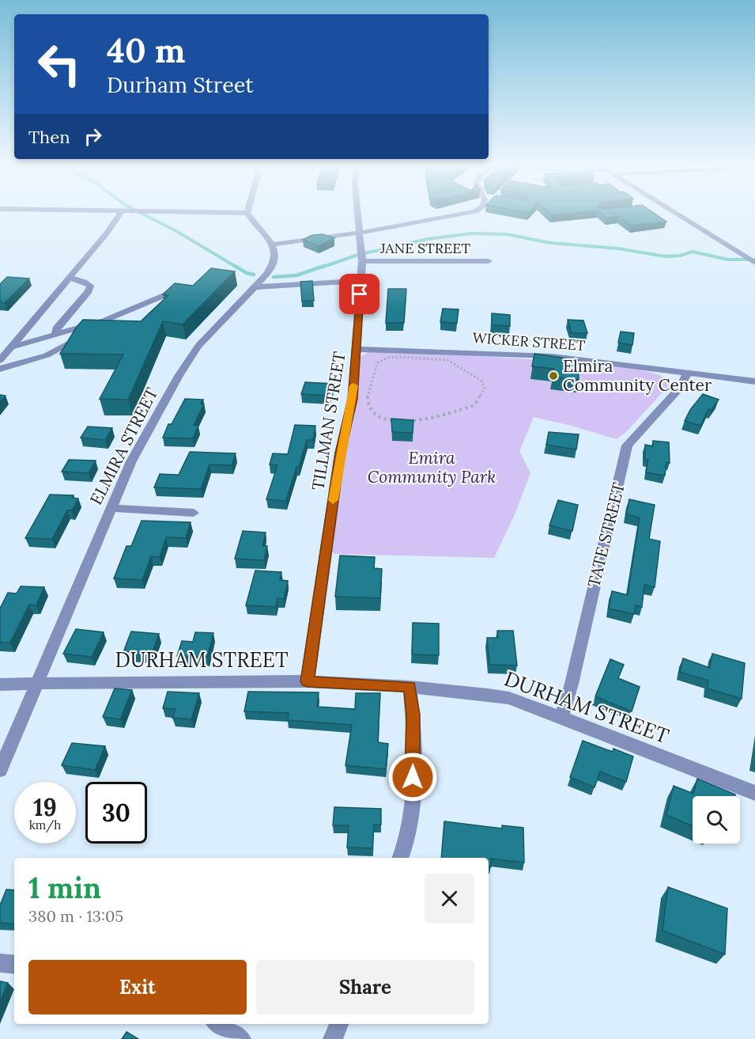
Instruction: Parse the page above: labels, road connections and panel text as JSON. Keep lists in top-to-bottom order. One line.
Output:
{"streets":{"street":["JANE STREET","WICKER STREET","TILLMAN STREET","ELMIRA STREET","TATE STREET","DURHAM STREET"]},"crossings":[["JANE STREET","TILLMAN STREET"],["WICKER STREET","TILLMAN STREET"],["WICKER STREET","TATE STREET"],["TILLMAN STREET","DURHAM STREET"],["ELMIRA STREET","DURHAM STREET"],["TATE STREET","DURHAM STREET"]],"parks":["Emira Community Park"],"places":["Elmira Community Center"],"page":{"turn":["40 m","Durham Street"],"then":"Then","speed":"19 km/h","limit":"30","heading":["1 min","380 m · 13:05"],"buttons":["Exit","Share"]}}
